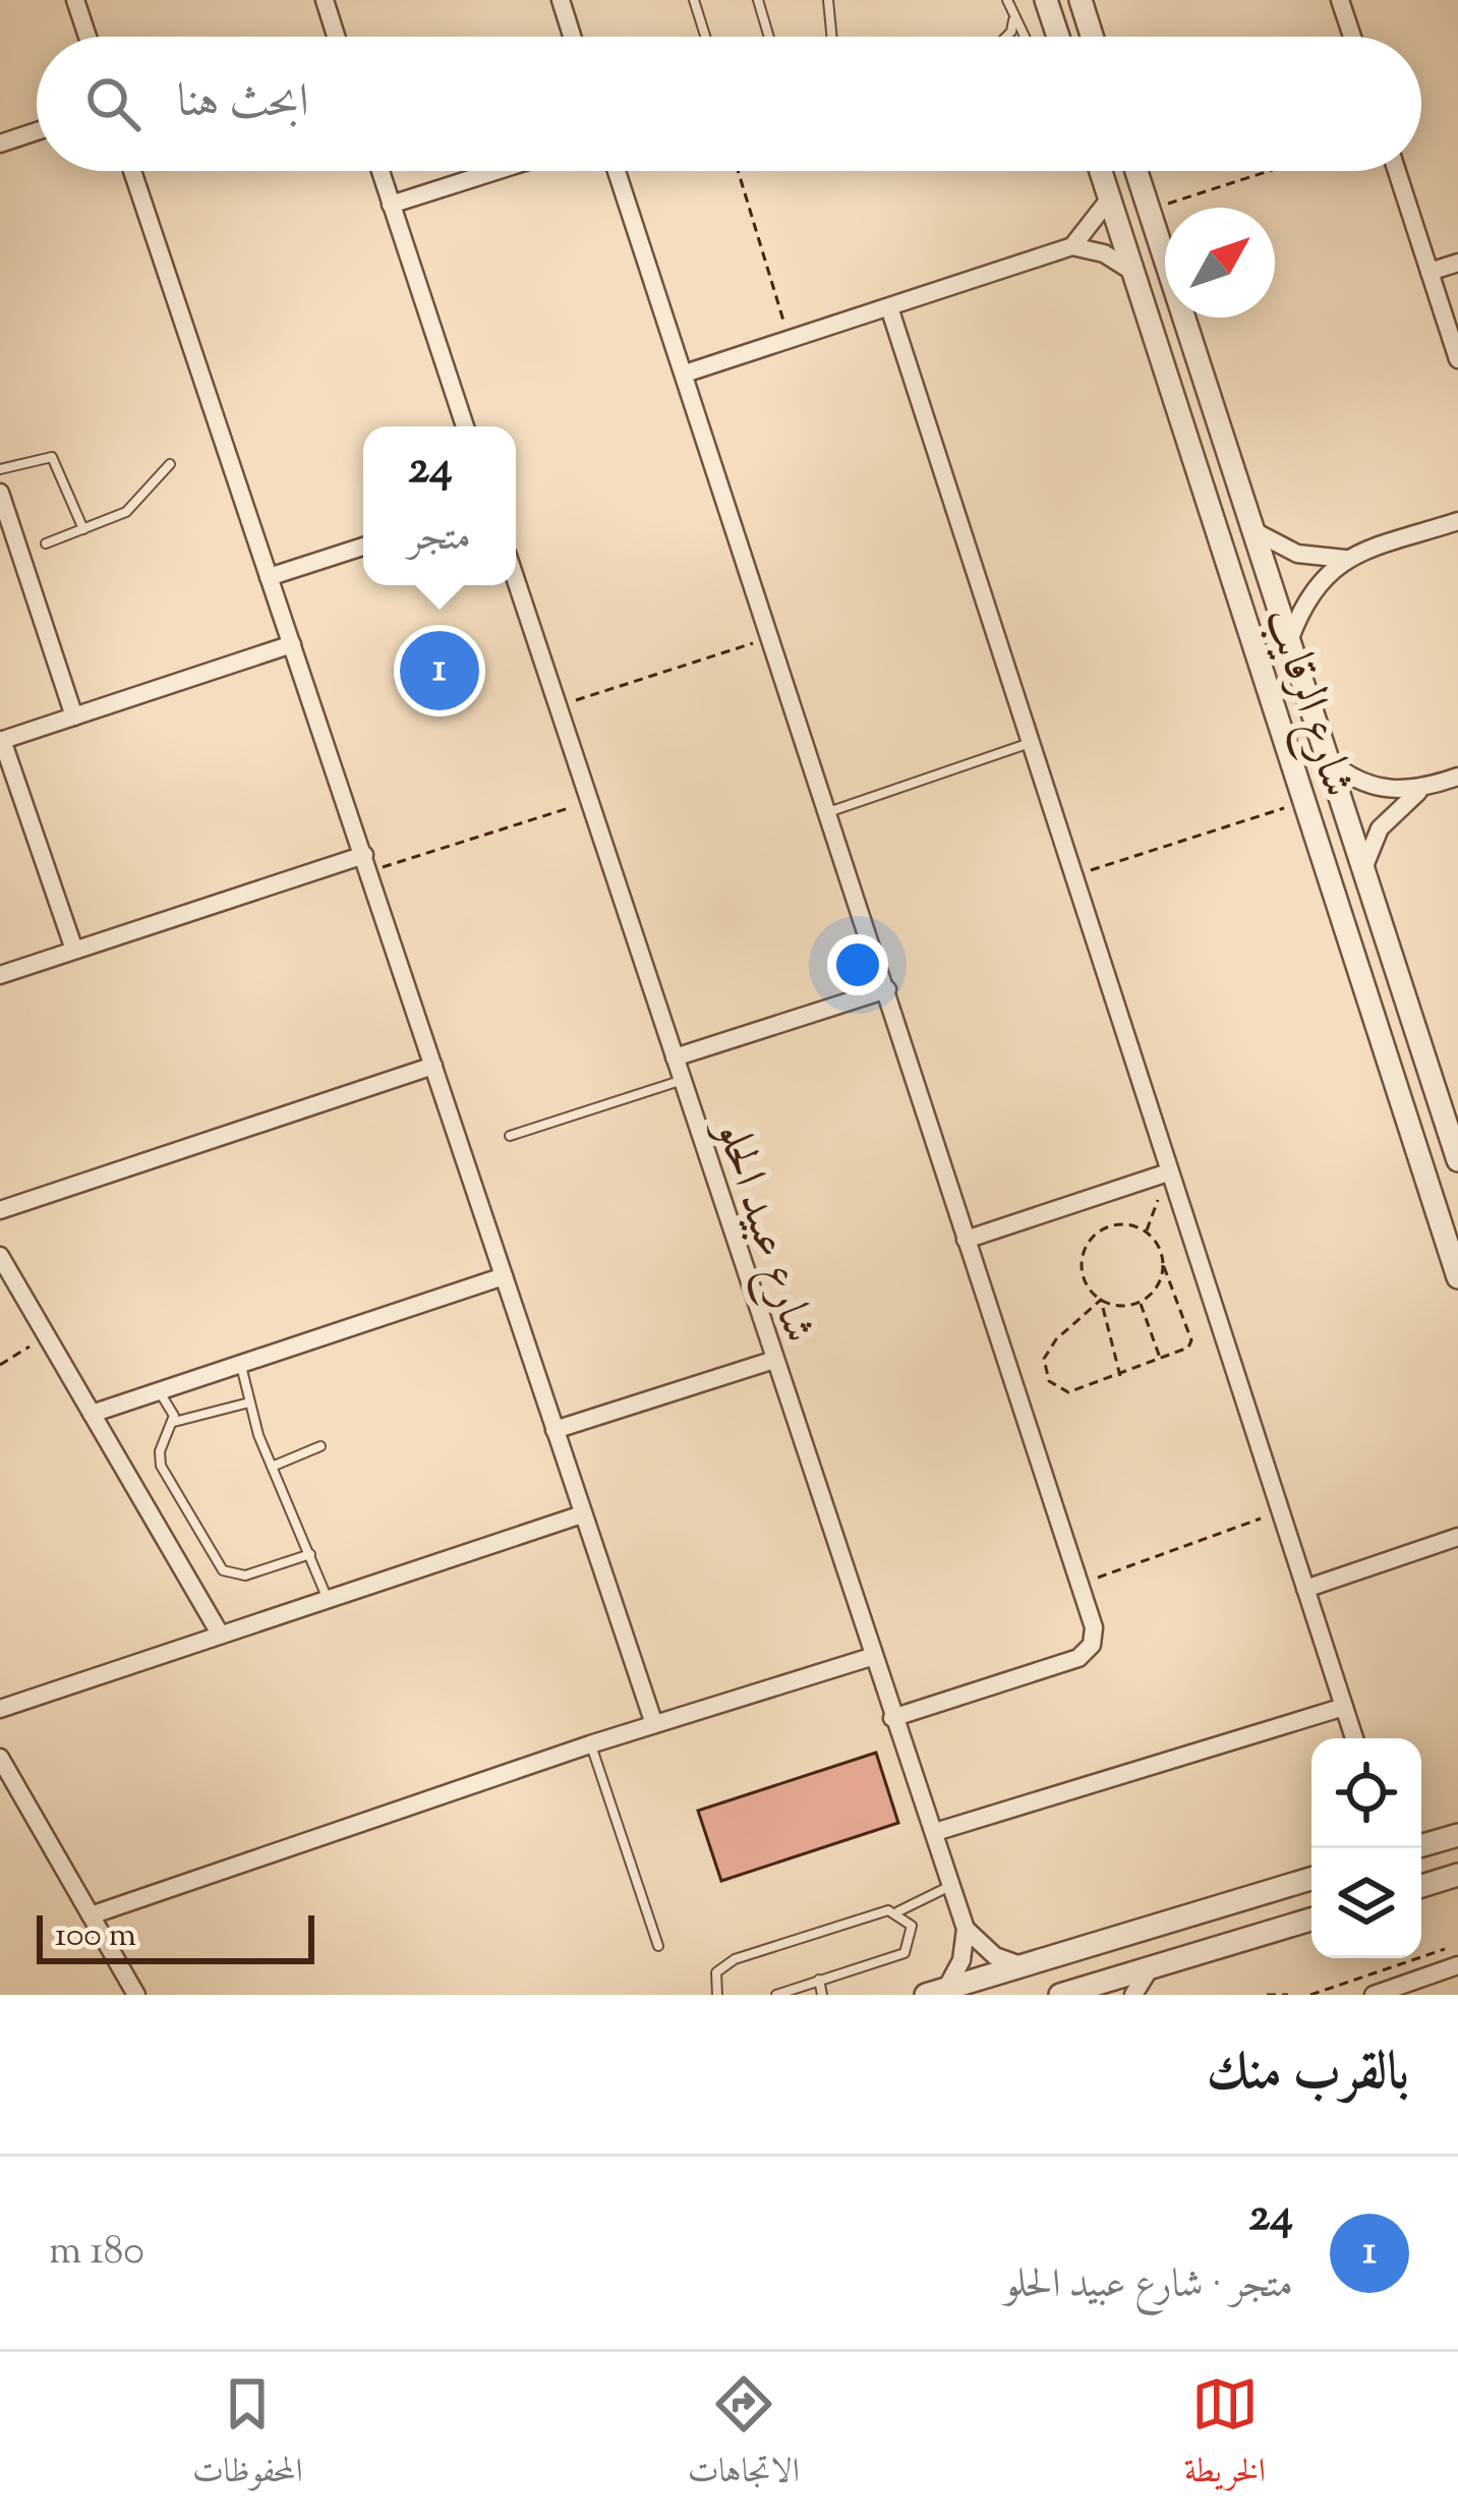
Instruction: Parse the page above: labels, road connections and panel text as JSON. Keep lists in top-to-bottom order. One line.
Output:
{"streets":{"street":["شارع الرقايب","شارع عبيد الحلو"]},"scale_bar":"100 m","north":"top right","page":{"search":"ابحث هنا","popup":["24","متجر"],"pins":"1","scale":"100 m","heading":"بالقرب منك","list":[{"mark":"1","name":"24","note":"متجر · شارع عبيد الحلو","value":"180 m"}],"nav":["الخريطة","الاتجاهات","المحفوظات"]}}
